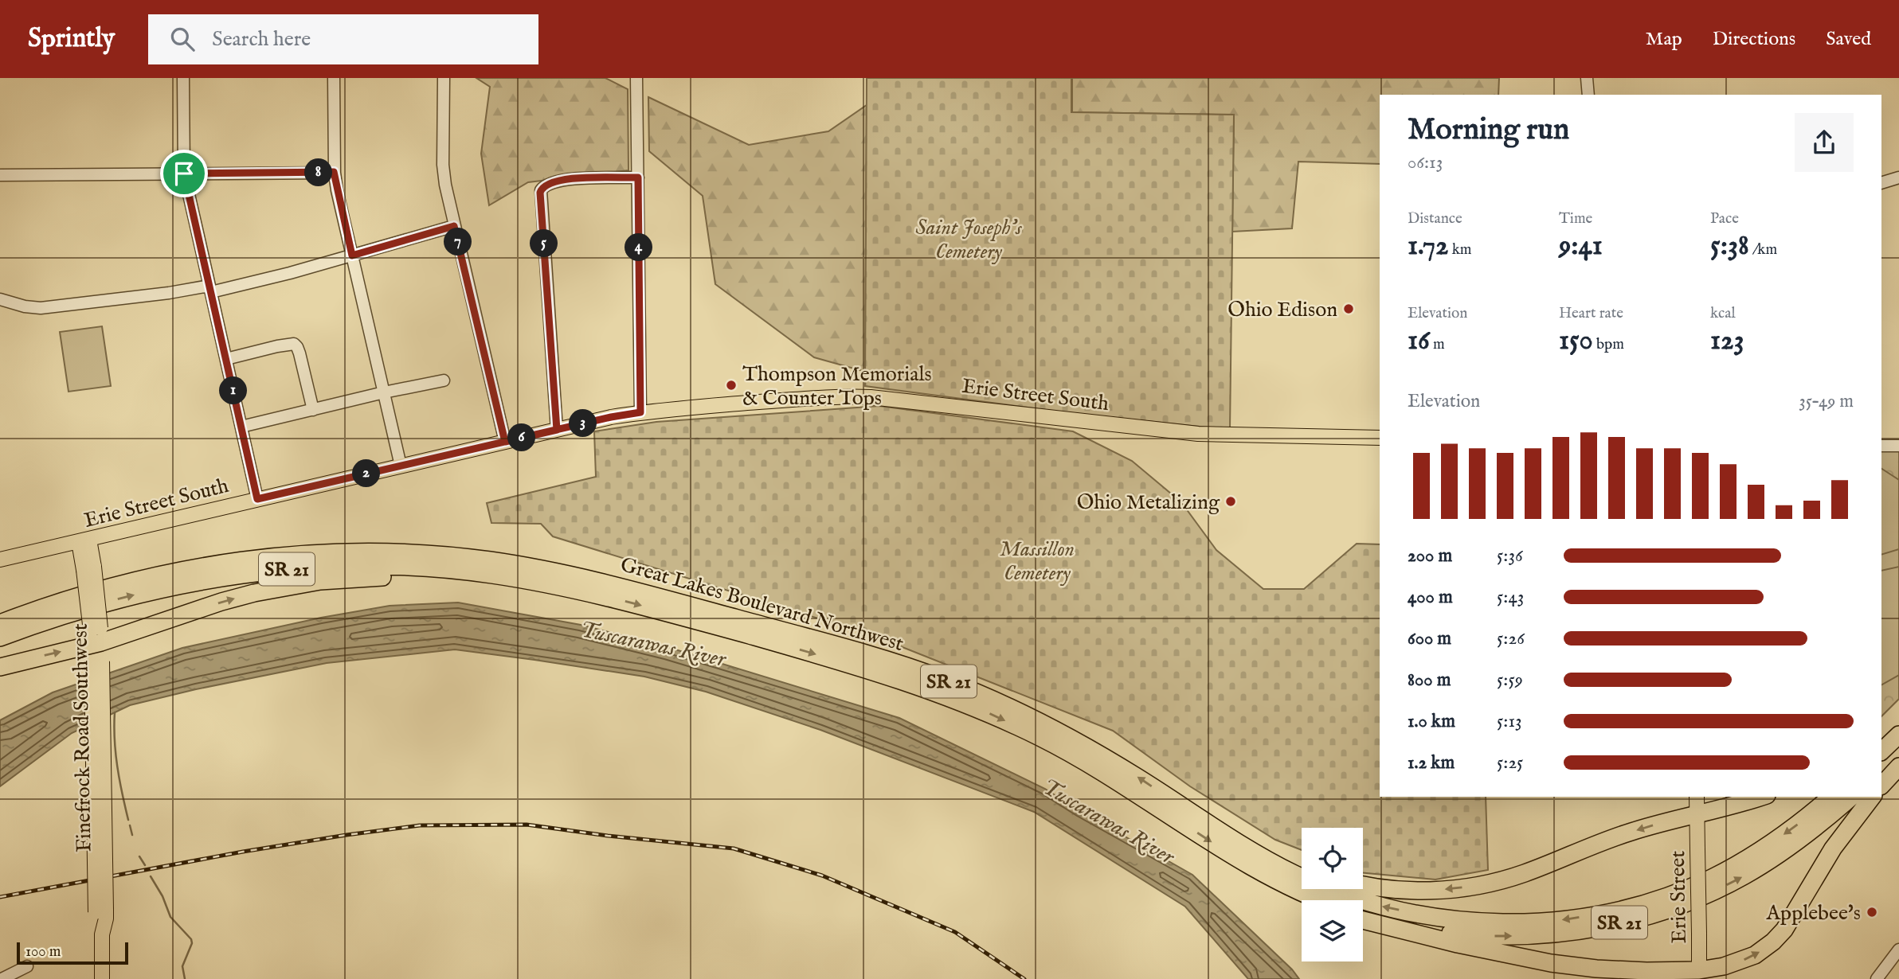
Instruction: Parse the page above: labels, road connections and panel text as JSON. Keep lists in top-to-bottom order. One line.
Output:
{"streets":{"highway":["SR 21","Great Lakes Boulevard Northwest"],"main road":["Erie Street South","Finefrock Road Southwest","Erie Street"]},"crossings":[["Erie Street South","Finefrock Road Southwest"]],"water":["Tuscarawas River"],"parks":["Saint Joseph's Cemetery","Massillon Cemetery"],"places":["Ohio Edison","Thompson Memorials & Counter Tops","Ohio Metalizing","Applebee's"],"scale_bar":"100 m","page":{"header":"Sprintly","search":"Search here","nav":["Map","Directions","Saved"],"heading":["Morning run","06:13"],"pins":["8","7","5","4","1","3","6","2"],"stats":[["Distance","1.72 km"],["Time","9:41"],["Pace","5:38 /km"],["Elevation","16 m"],["Heart rate","150 bpm"],["kcal","123"]],"chart":["Elevation","35–49 m"],"list":[{"name":"200 m","note":"5:36"},{"name":"400 m","note":"5:43"},{"name":"600 m","note":"5:26"},{"name":"800 m","note":"5:59"},{"name":"1.0 km","note":"5:13"},{"name":"1.2 km","note":"5:25"}],"scale":"100 m"}}
